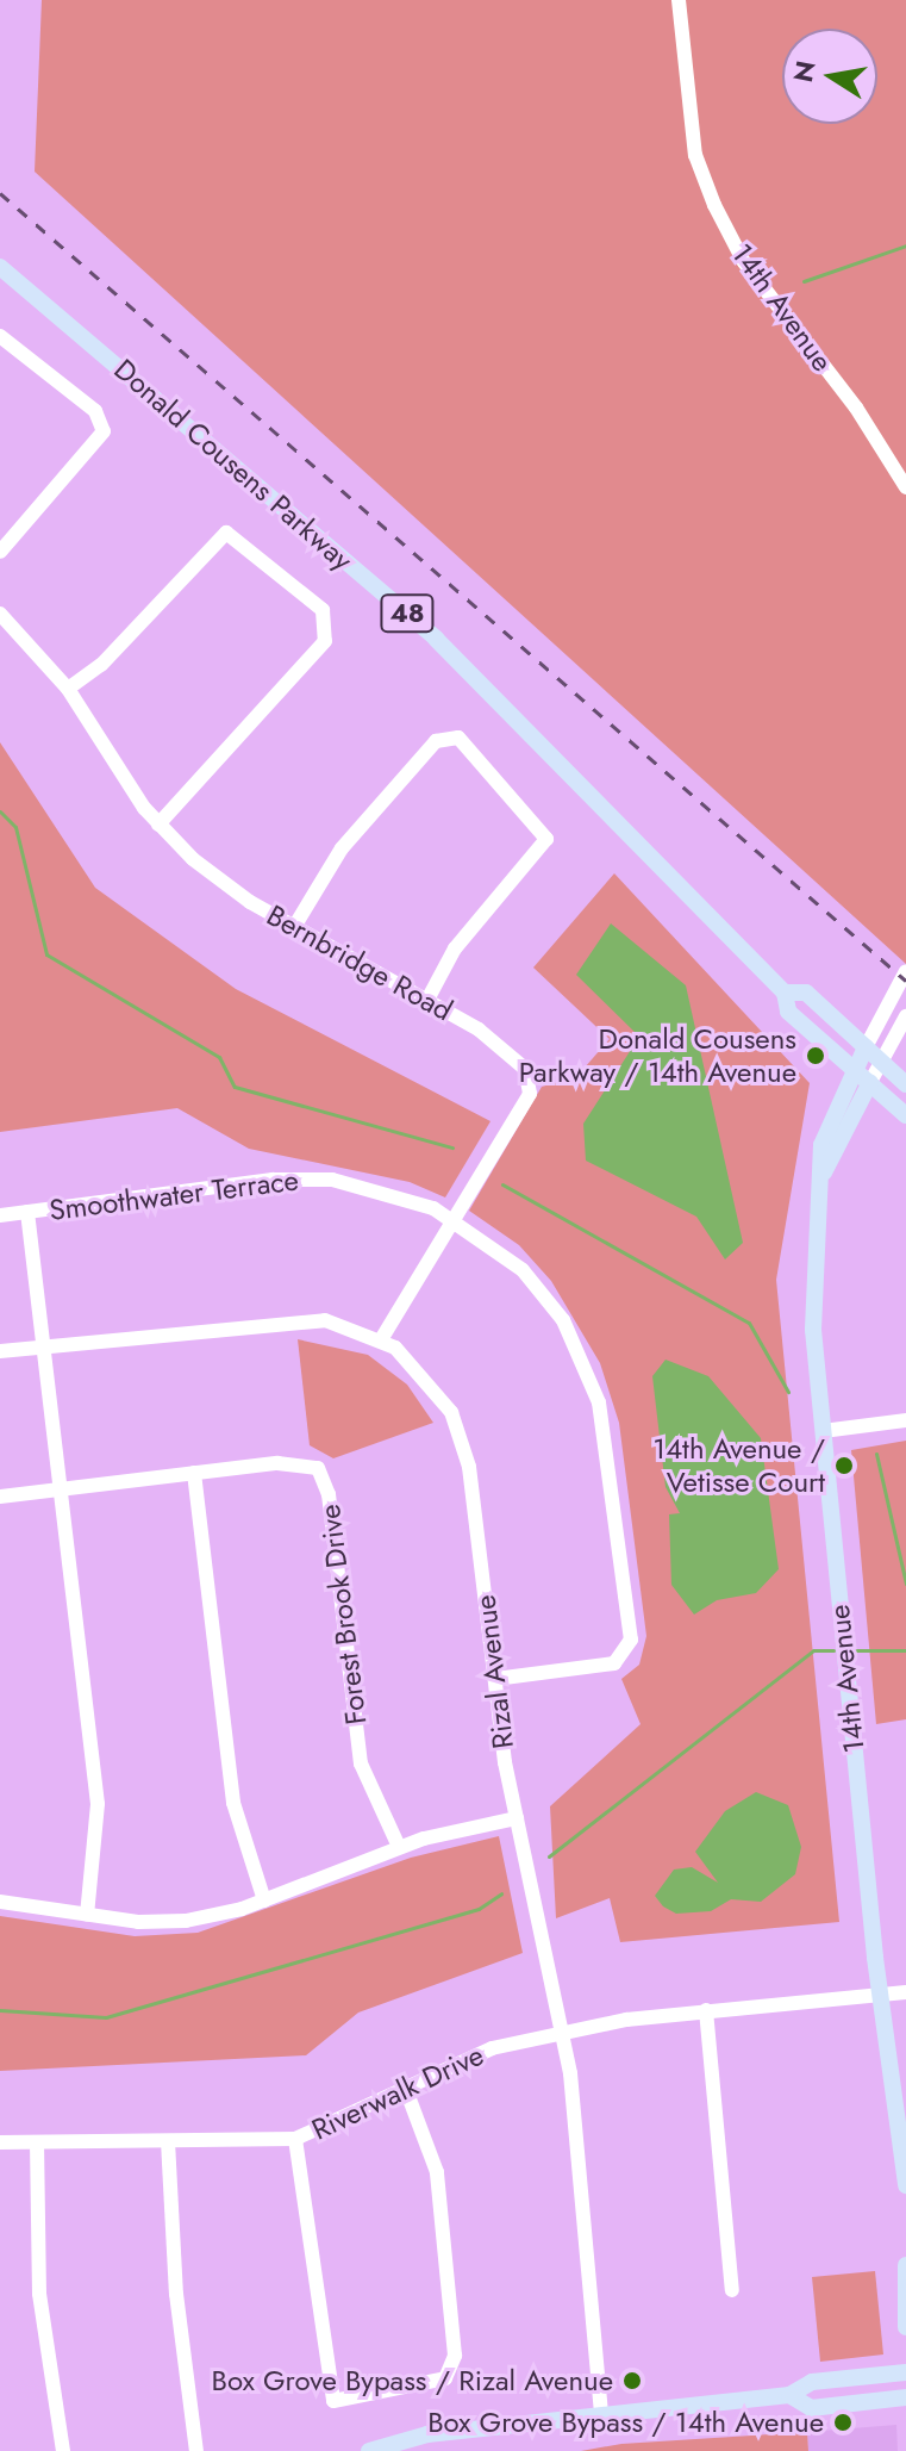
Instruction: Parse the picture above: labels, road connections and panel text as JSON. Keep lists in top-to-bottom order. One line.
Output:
{"streets":{"main road":["14th Avenue","Donald Cousens Parkway","48"],"street":["Bernbridge Road","Smoothwater Terrace","Forest Brook Drive","Rizal Avenue","Riverwalk Drive"]},"crossings":[["14th Avenue","Donald Cousens Parkway"],["14th Avenue","Riverwalk Drive"],["Bernbridge Road","Smoothwater Terrace"],["Bernbridge Road","Rizal Avenue"],["Smoothwater Terrace","Rizal Avenue"],["Rizal Avenue","Riverwalk Drive"]],"places":["Donald Cousens Parkway / 14th Avenue","14th Avenue / Vetisse Court","Box Grove Bypass / Rizal Avenue","Box Grove Bypass / 14th Avenue"],"north":"left"}
